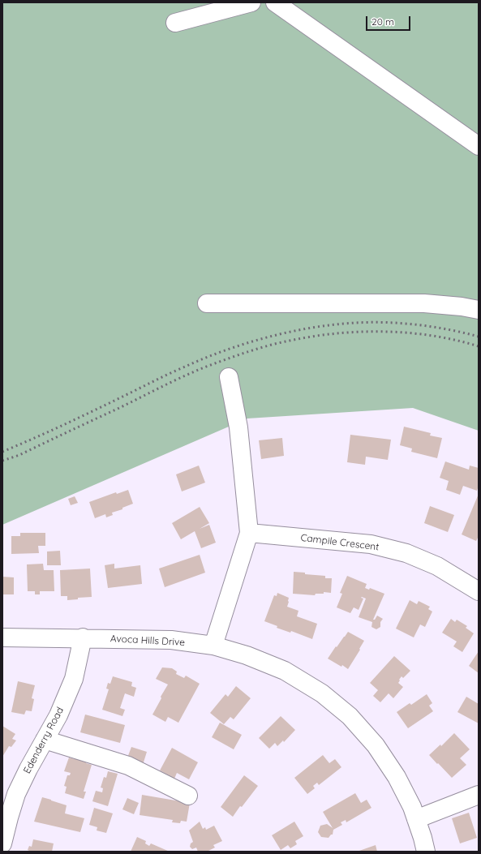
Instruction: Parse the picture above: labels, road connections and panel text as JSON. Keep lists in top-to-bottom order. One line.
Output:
{"streets":{"street":["Campile Crescent","Avoca Hills Drive","Edenderry Road"]},"crossings":[["Avoca Hills Drive","Edenderry Road"]],"scale_bar":"20 m"}
